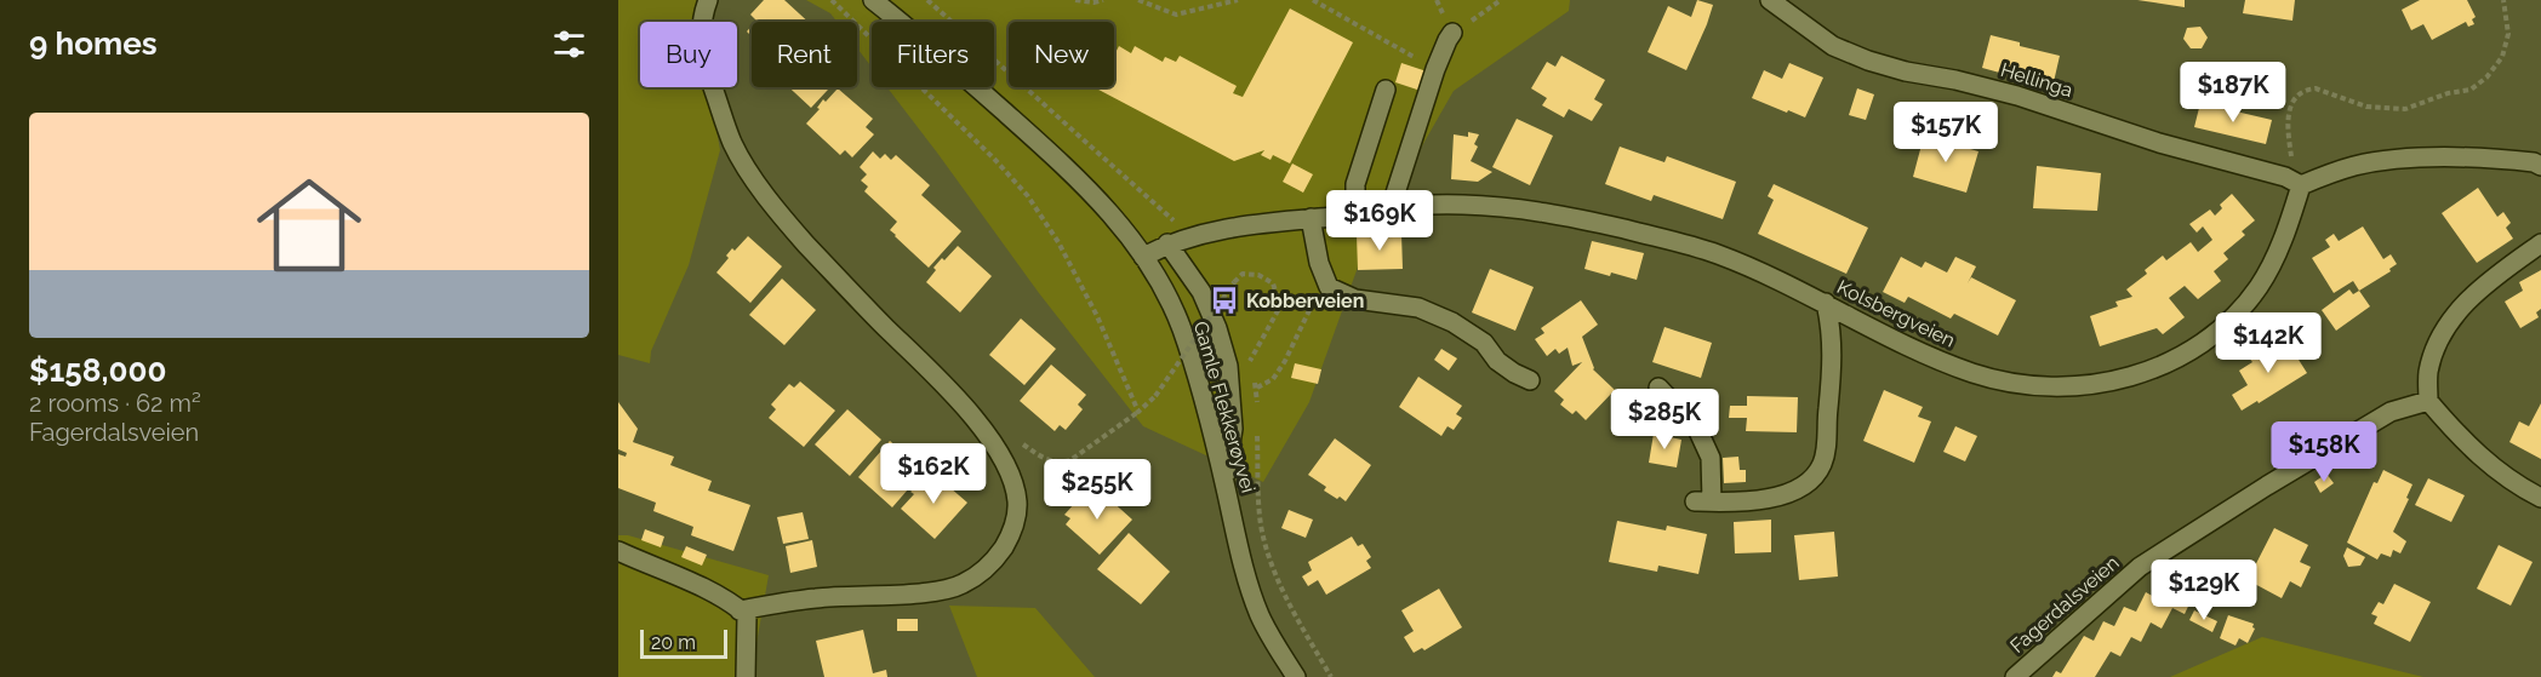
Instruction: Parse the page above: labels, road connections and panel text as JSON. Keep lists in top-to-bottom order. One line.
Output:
{"streets":{"street":["Hellinga","Kolsbergveien","Gamle Flekkerøyvei","Fagerdalsveien"]},"crossings":[["Hellinga","Kolsbergveien"],["Kolsbergveien","Gamle Flekkerøyvei"]],"places":{"bus stop":["Kobberveien"]},"scale_bar":"20 m","page":{"heading":"9 homes","chip":["Buy","Rent","Filters","New"],"price":["$187K","$157K","$169K","$142K","$285K","$158K","$162K","$255K","$129K"],"list":[{"name":"$158,000","note":"2 rooms · 62 m² · Fagerdalsveien"}],"scale":"20 m"}}
